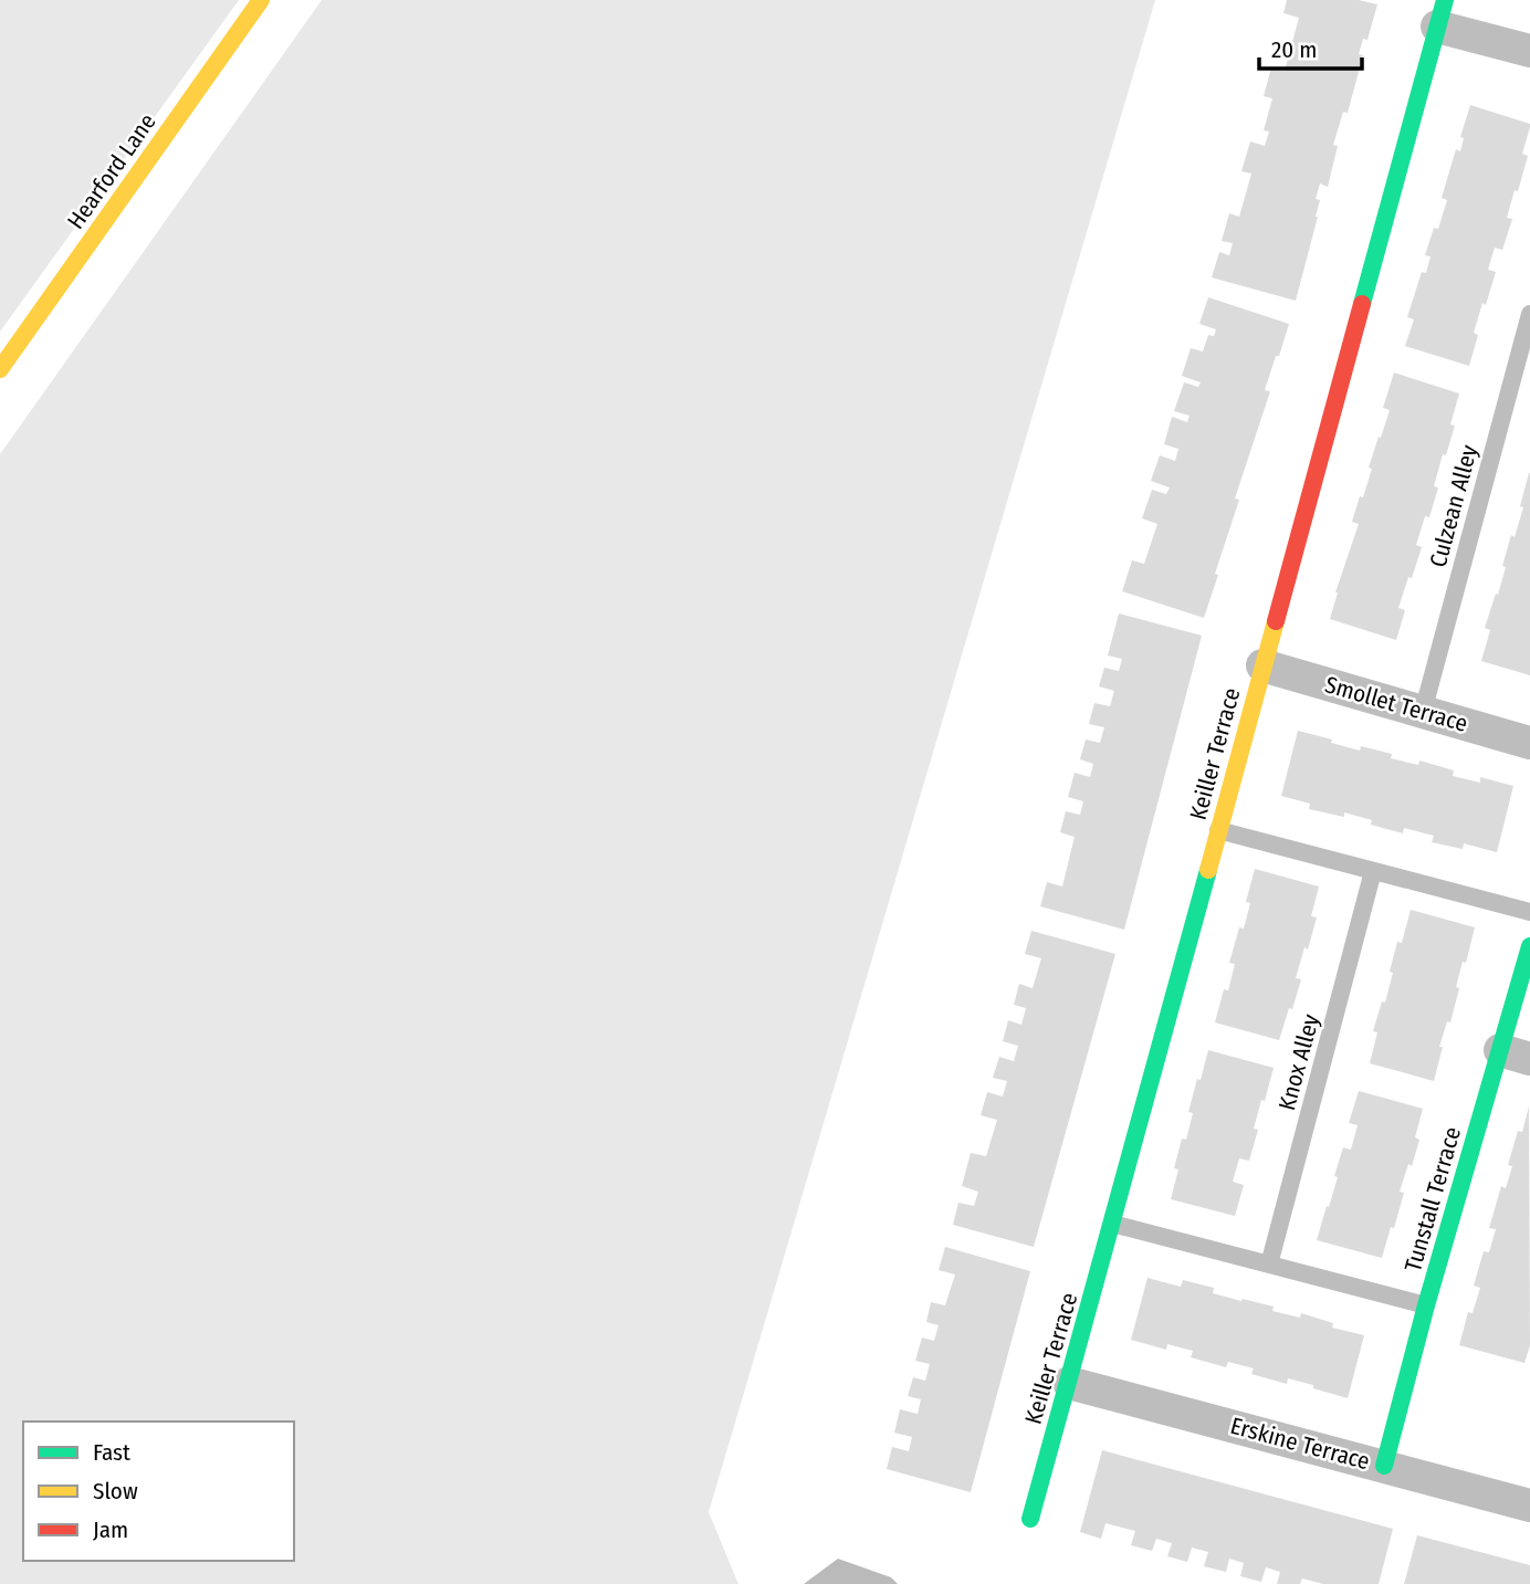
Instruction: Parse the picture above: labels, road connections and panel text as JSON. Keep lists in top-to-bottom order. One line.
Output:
{"streets":{"street":["Hearford Lane","Smollet Terrace","Keiller Terrace","Tunstall Terrace","Erskine Terrace"],"lane":["Culzean Alley","Knox Alley"]},"crossings":[["Culzean Alley","Smollet Terrace"],["Smollet Terrace","Keiller Terrace"],["Keiller Terrace","Erskine Terrace"],["Tunstall Terrace","Erskine Terrace"]],"legend":["Fast","Slow","Jam"],"scale_bar":"20 m"}
